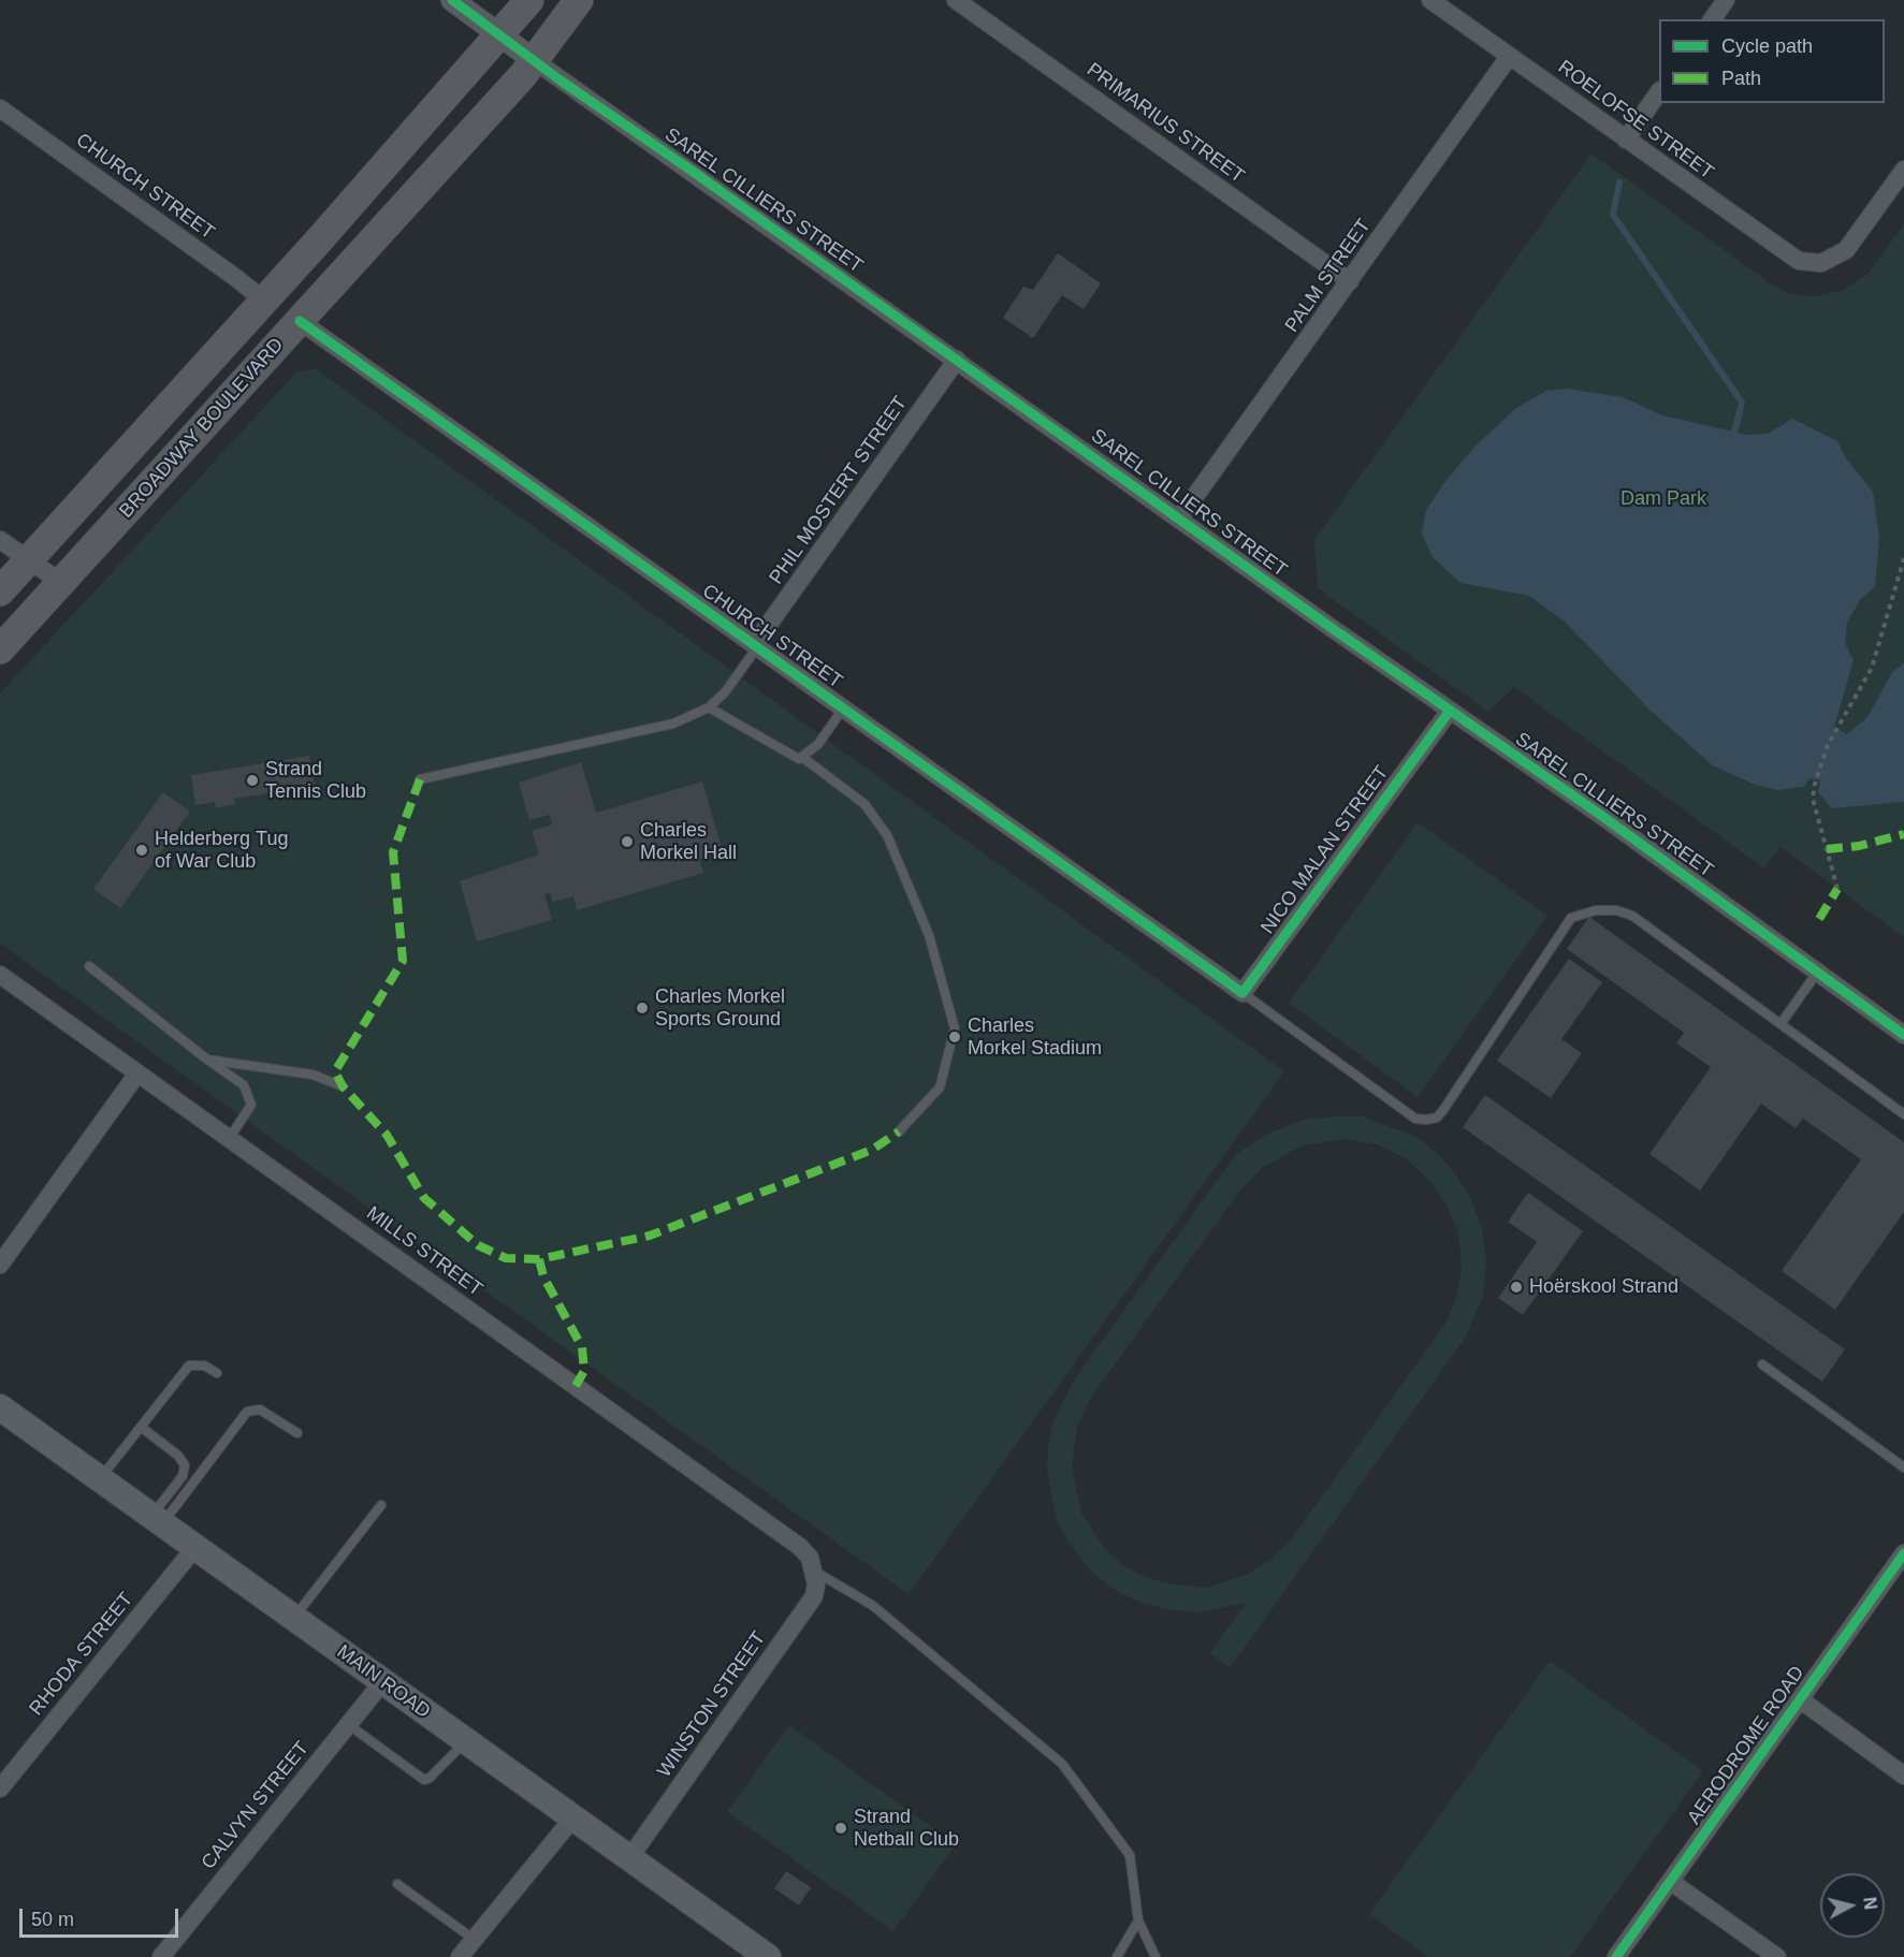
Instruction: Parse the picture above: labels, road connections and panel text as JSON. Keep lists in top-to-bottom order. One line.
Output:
{"streets":{"main road":["BROADWAY BOULEVARD","MAIN ROAD"],"street":["ROELOFSE STREET","PRIMARIUS STREET","CHURCH STREET","SAREL CILLIERS STREET","PALM STREET","PHIL MOSTERT STREET","NICO MALAN STREET","MILLS STREET","RHODA STREET","WINSTON STREET","AERODROME ROAD","CALVYN STREET"]},"crossings":[["ROELOFSE STREET","PALM STREET"],["PRIMARIUS STREET","PALM STREET"],["CHURCH STREET","BROADWAY BOULEVARD"],["CHURCH STREET","PHIL MOSTERT STREET"],["CHURCH STREET","NICO MALAN STREET"],["SAREL CILLIERS STREET","PALM STREET"],["SAREL CILLIERS STREET","BROADWAY BOULEVARD"],["SAREL CILLIERS STREET","PHIL MOSTERT STREET"],["SAREL CILLIERS STREET","NICO MALAN STREET"],["MILLS STREET","WINSTON STREET"],["RHODA STREET","MAIN ROAD"],["MAIN ROAD","WINSTON STREET"],["MAIN ROAD","CALVYN STREET"]],"parks":["Dam Park"],"places":["Strand Tennis Club","Charles Morkel Hall","Helderberg Tug of War Club","Charles Morkel Sports Ground","Charles Morkel Stadium","Hoërskool Strand","Strand Netball Club"],"legend":["Cycle path","Path"],"scale_bar":"50 m","north":"right"}
